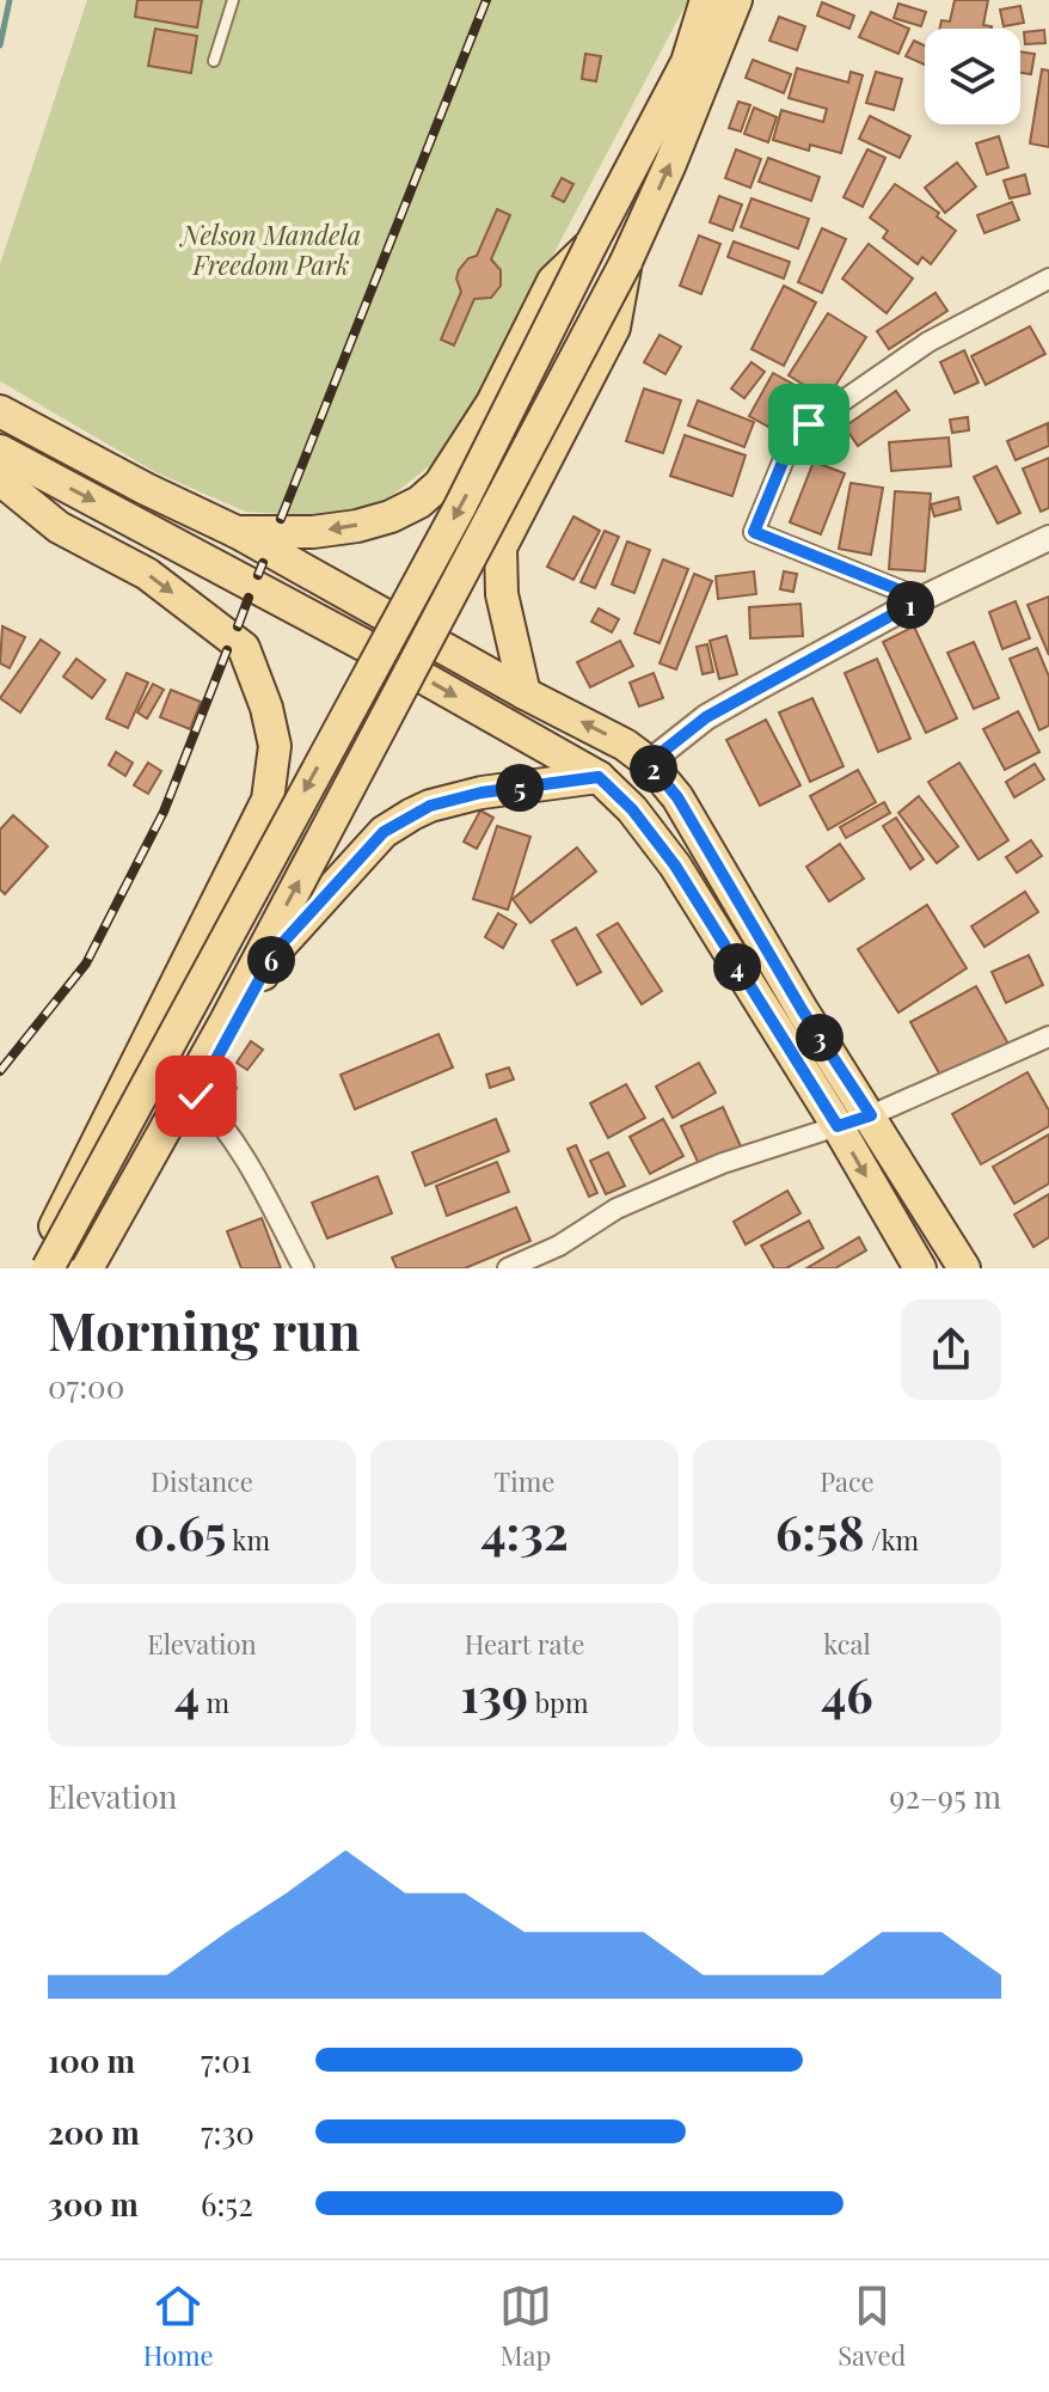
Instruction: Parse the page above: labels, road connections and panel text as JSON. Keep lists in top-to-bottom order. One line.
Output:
{"parks":["Nelson Mandela Freedom Park"],"page":{"pins":["1","2","5","6","4","3"],"heading":["Morning run","07:00"],"stats":[["Distance","0.65 km"],["Time","4:32"],["Pace","6:58 /km"],["Elevation","4 m"],["Heart rate","139 bpm"],["kcal","46"]],"chart":["Elevation","92–95 m"],"list":[{"name":"100 m","note":"7:01"},{"name":"200 m","note":"7:30"},{"name":"300 m","note":"6:52"}],"tabs":["Home","Map","Saved"]}}
